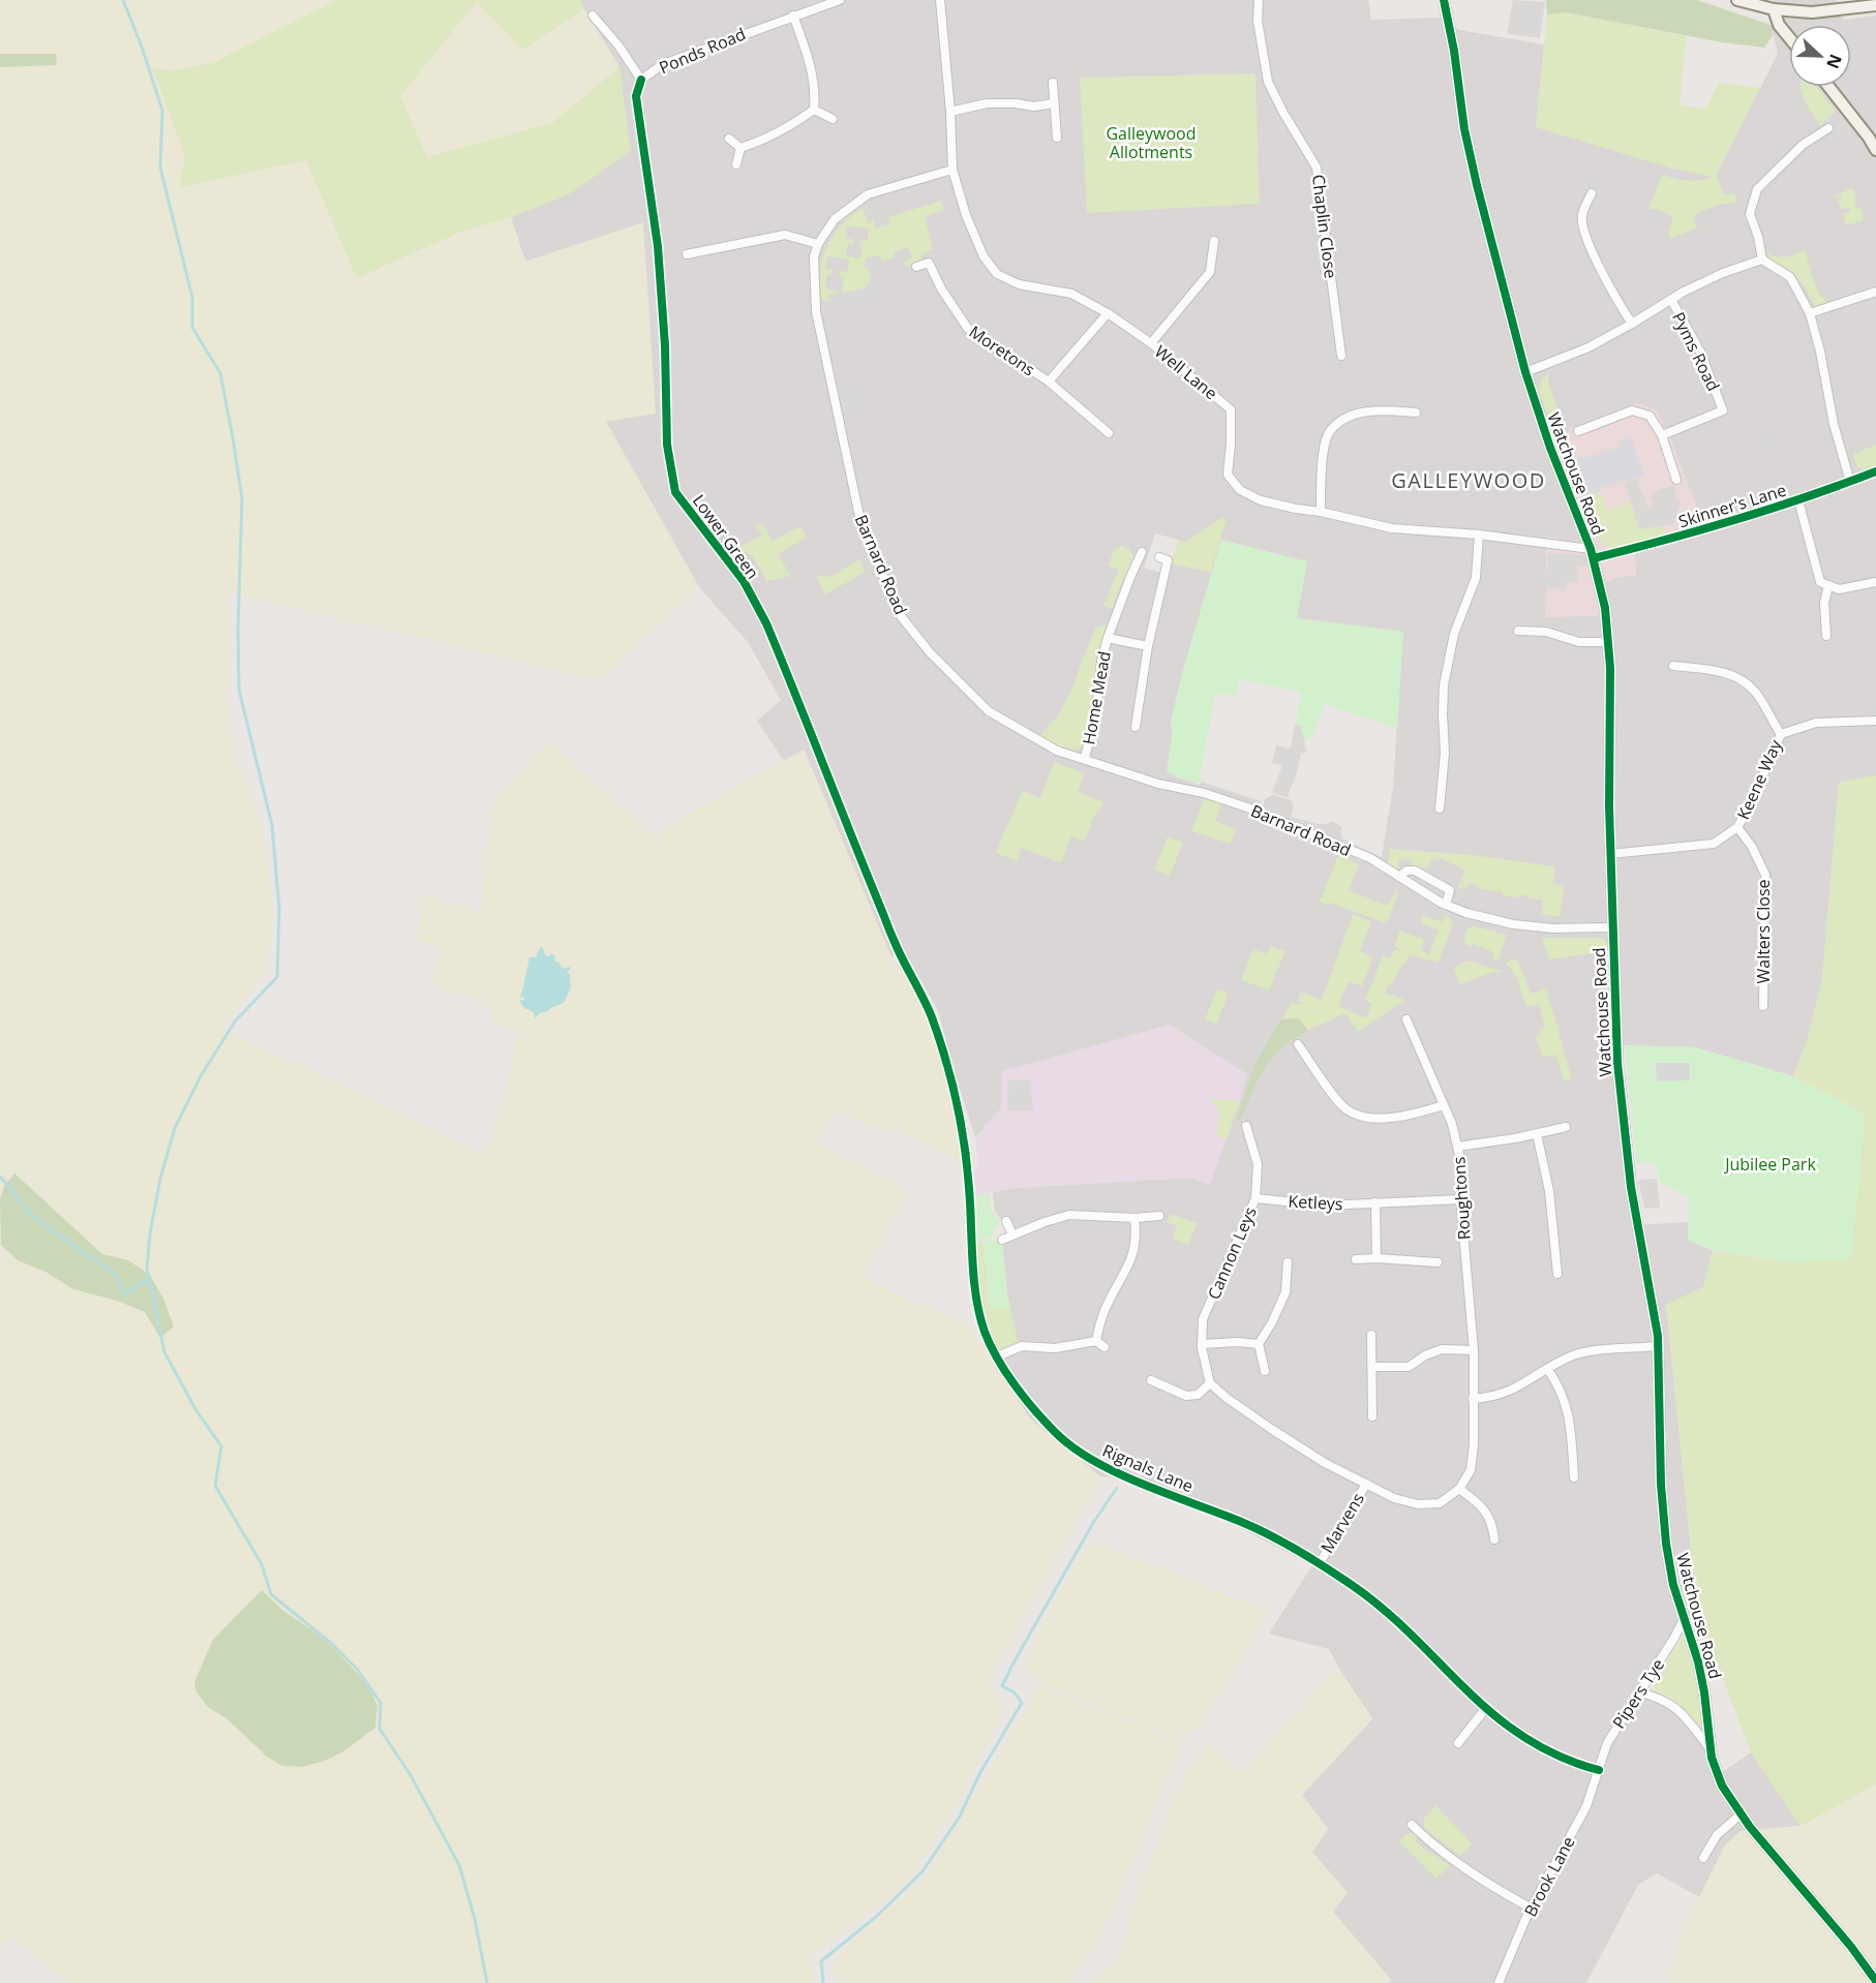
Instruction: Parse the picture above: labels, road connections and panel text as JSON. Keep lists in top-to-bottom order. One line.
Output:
{"streets":{"street":["Ponds Road","Chaplin Close","Moretons","Pyms Road","Well Lane","Watchouse Road","Skinner's Lane","Lower Green","Barnard Road","Home Mead","Keene Way","Walters Close","Roughtons","Ketleys","Cannon Leys","Rignals Lane","Marvens","Pipers Tye","Brook Lane"]},"crossings":[["Ponds Road","Lower Green"],["Moretons","Well Lane"],["Pyms Road","Watchouse Road"],["Well Lane","Watchouse Road"],["Well Lane","Skinner's Lane"],["Well Lane","Barnard Road"],["Watchouse Road","Skinner's Lane"],["Watchouse Road","Barnard Road"],["Watchouse Road","Keene Way"],["Watchouse Road","Pipers Tye"],["Lower Green","Rignals Lane"],["Barnard Road","Home Mead"],["Keene Way","Walters Close"],["Roughtons","Ketleys"],["Ketleys","Cannon Leys"],["Rignals Lane","Marvens"],["Rignals Lane","Pipers Tye"],["Rignals Lane","Brook Lane"],["Pipers Tye","Brook Lane"]],"districts":["GALLEYWOOD"],"parks":["Galleywood Allotments","Jubilee Park"],"north":"right"}
